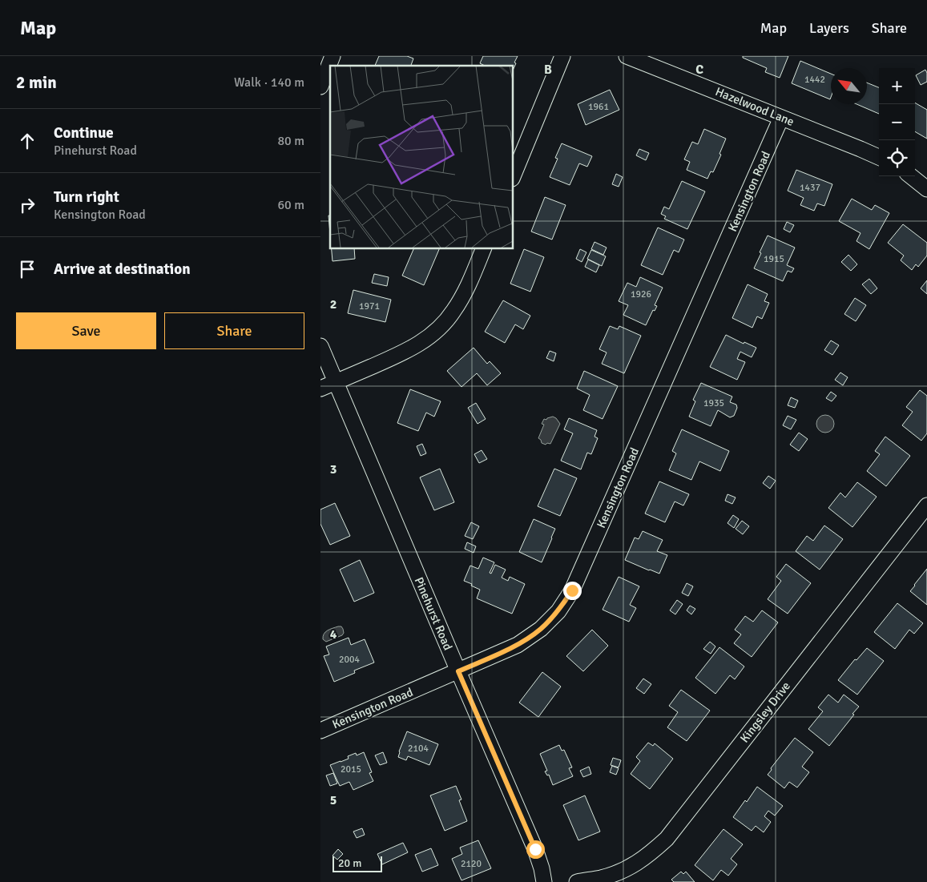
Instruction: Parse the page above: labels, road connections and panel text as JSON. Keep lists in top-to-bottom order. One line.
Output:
{"streets":{"street":["Hazelwood Lane","Kensington Road","Pinehurst Road","Kingsley Drive"]},"crossings":[["Hazelwood Lane","Kensington Road"],["Kensington Road","Pinehurst Road"]],"house_numbers":["1442","1961","1437","1915","1926","1971","1935","2004","2104","2015","2120"],"scale_bar":"20 m","north":"top left","page":{"header":"Map","nav":["Map","Layers","Share"],"heading":["2 min","Walk · 140 m"],"map_buttons":["+","−"],"list":[["Continue","Pinehurst Road","80 m"],["Turn right","Kensington Road","60 m"],"Arrive at destination"],"buttons":["Save","Share"],"scale":"20 m"},"grid":{"columns":["B","C"],"rows":["2","3","4","5"]}}
